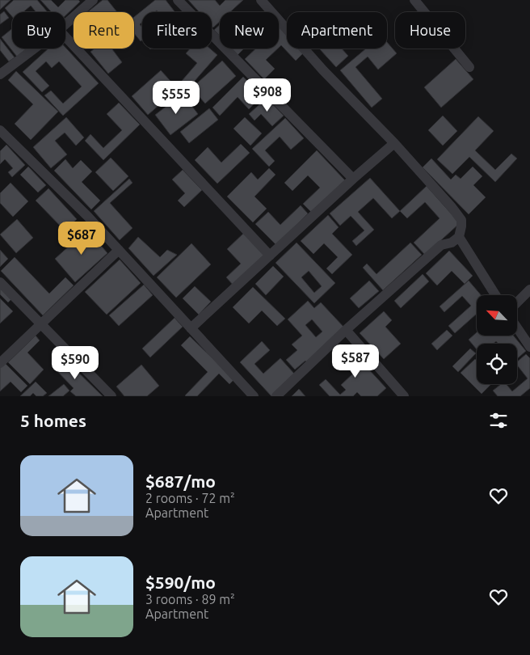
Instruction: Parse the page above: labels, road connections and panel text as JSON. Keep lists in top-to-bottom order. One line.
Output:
{"north":"top left","page":{"chip":["Buy","Rent","Filters","New","Apartment","House"],"price":["$908","$555","$687","$587","$590"],"heading":"5 homes","list":[{"name":"$687/mo","note":"2 rooms · 72 m² · Apartment"},{"name":"$590/mo","note":"3 rooms · 89 m² · Apartment"}]}}
